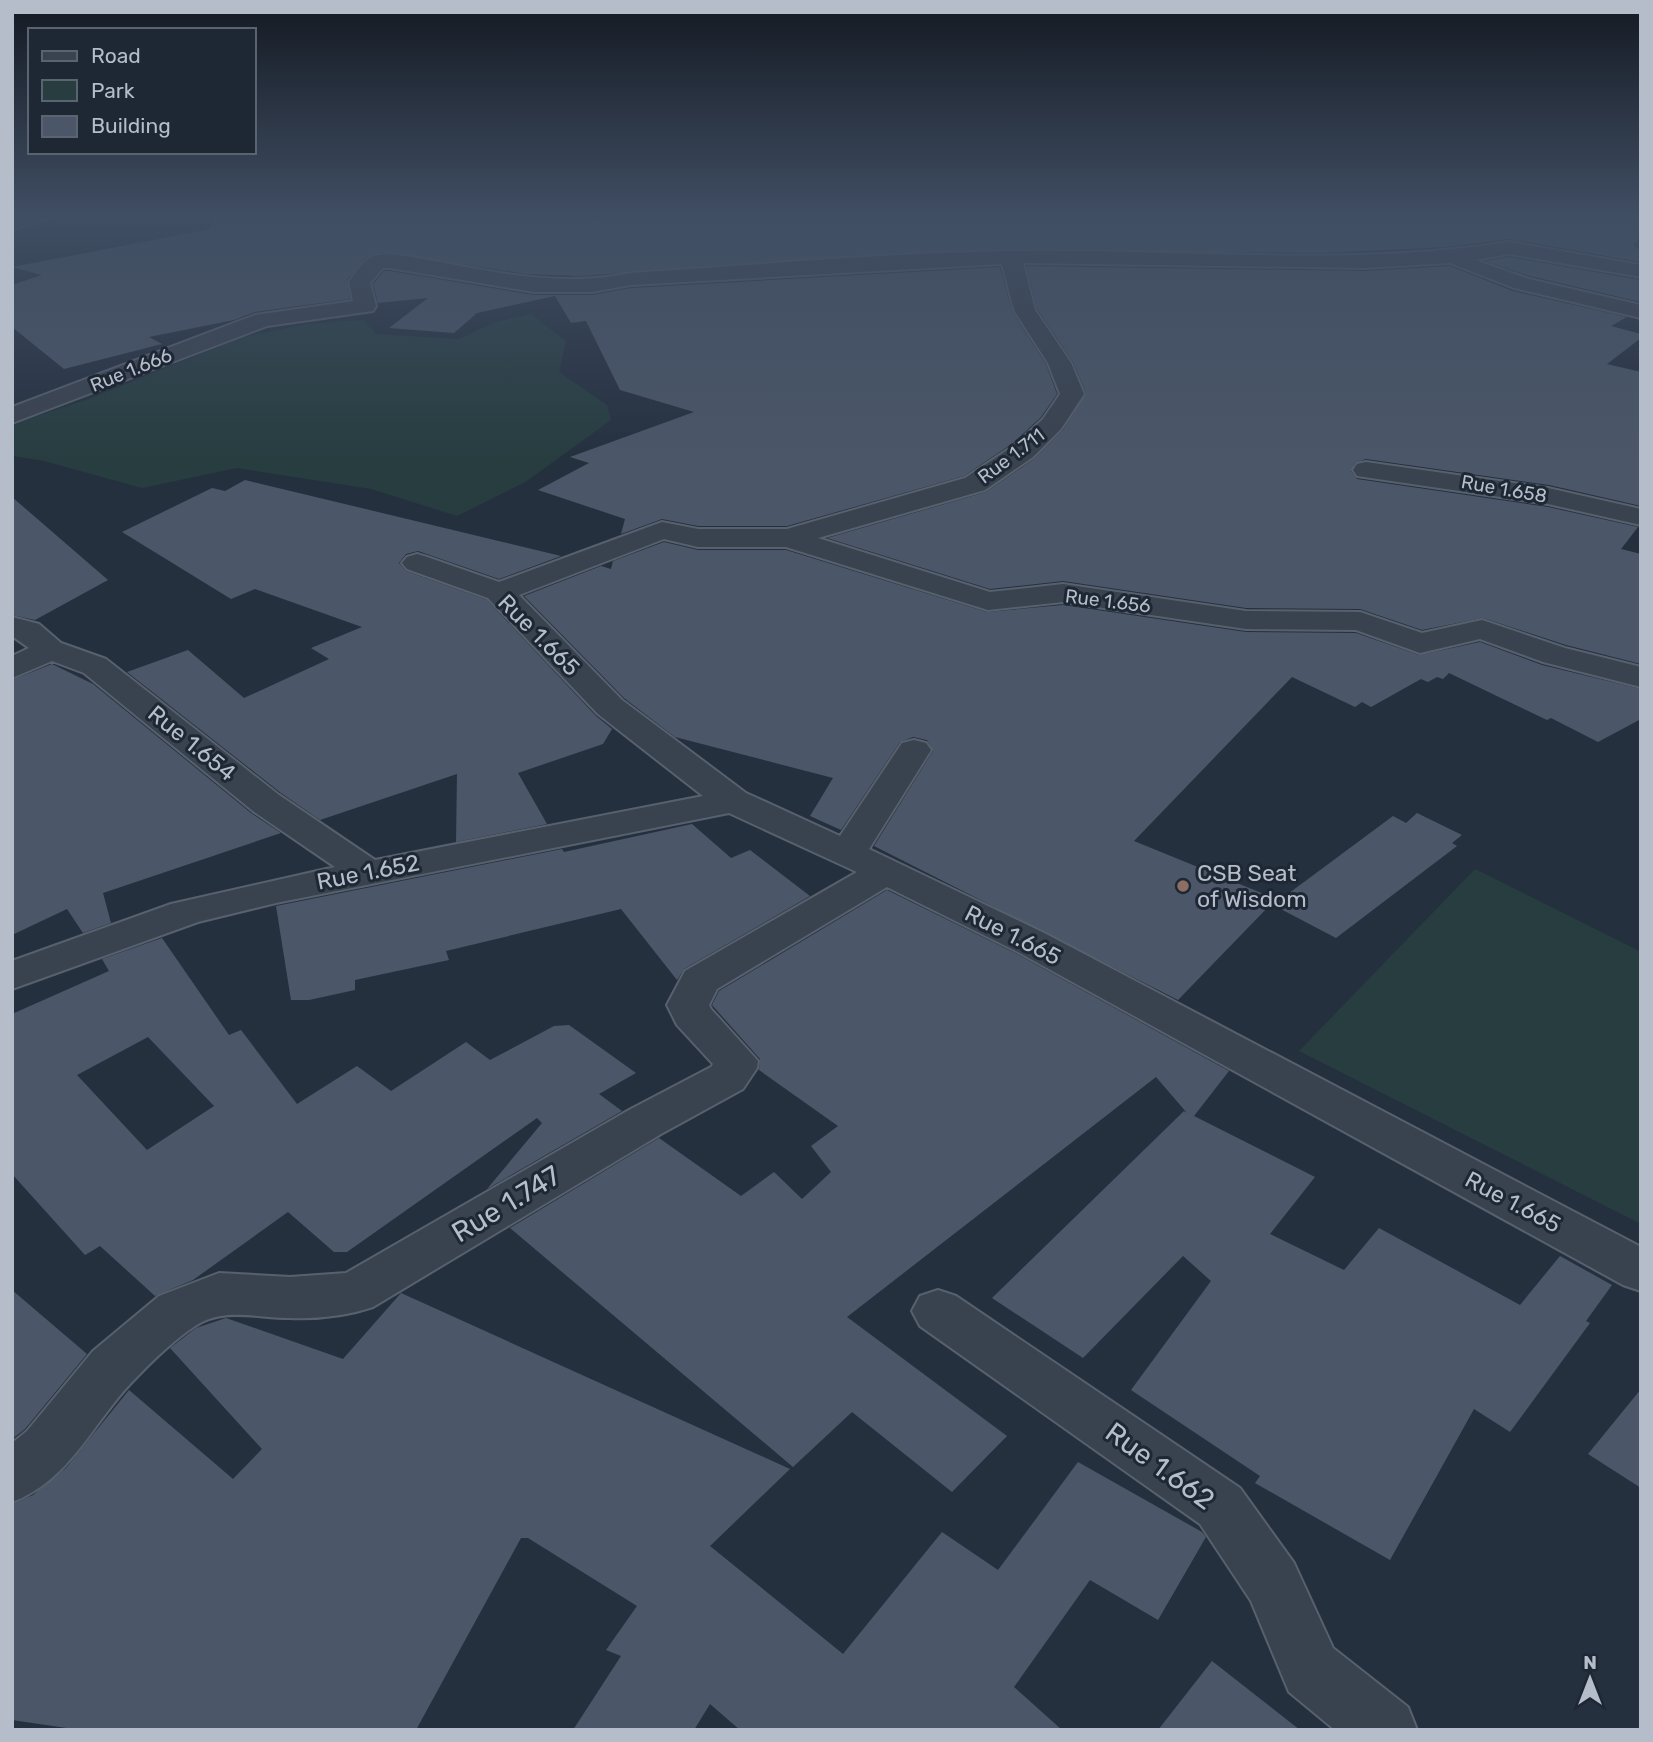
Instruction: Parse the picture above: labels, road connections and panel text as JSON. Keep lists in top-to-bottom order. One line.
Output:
{"streets":{"street":["Rue 1.666","Rue 1.711","Rue 1.658","Rue 1.656","Rue 1.665","Rue 1.654","Rue 1.652","Rue 1.747","Rue 1.662"]},"crossings":[["Rue 1.711","Rue 1.656"],["Rue 1.656","Rue 1.665"],["Rue 1.665","Rue 1.652"],["Rue 1.665","Rue 1.747"],["Rue 1.654","Rue 1.652"]],"places":["CSB Seat of Wisdom"],"legend":["Road","Park","Building"],"north":"top"}
